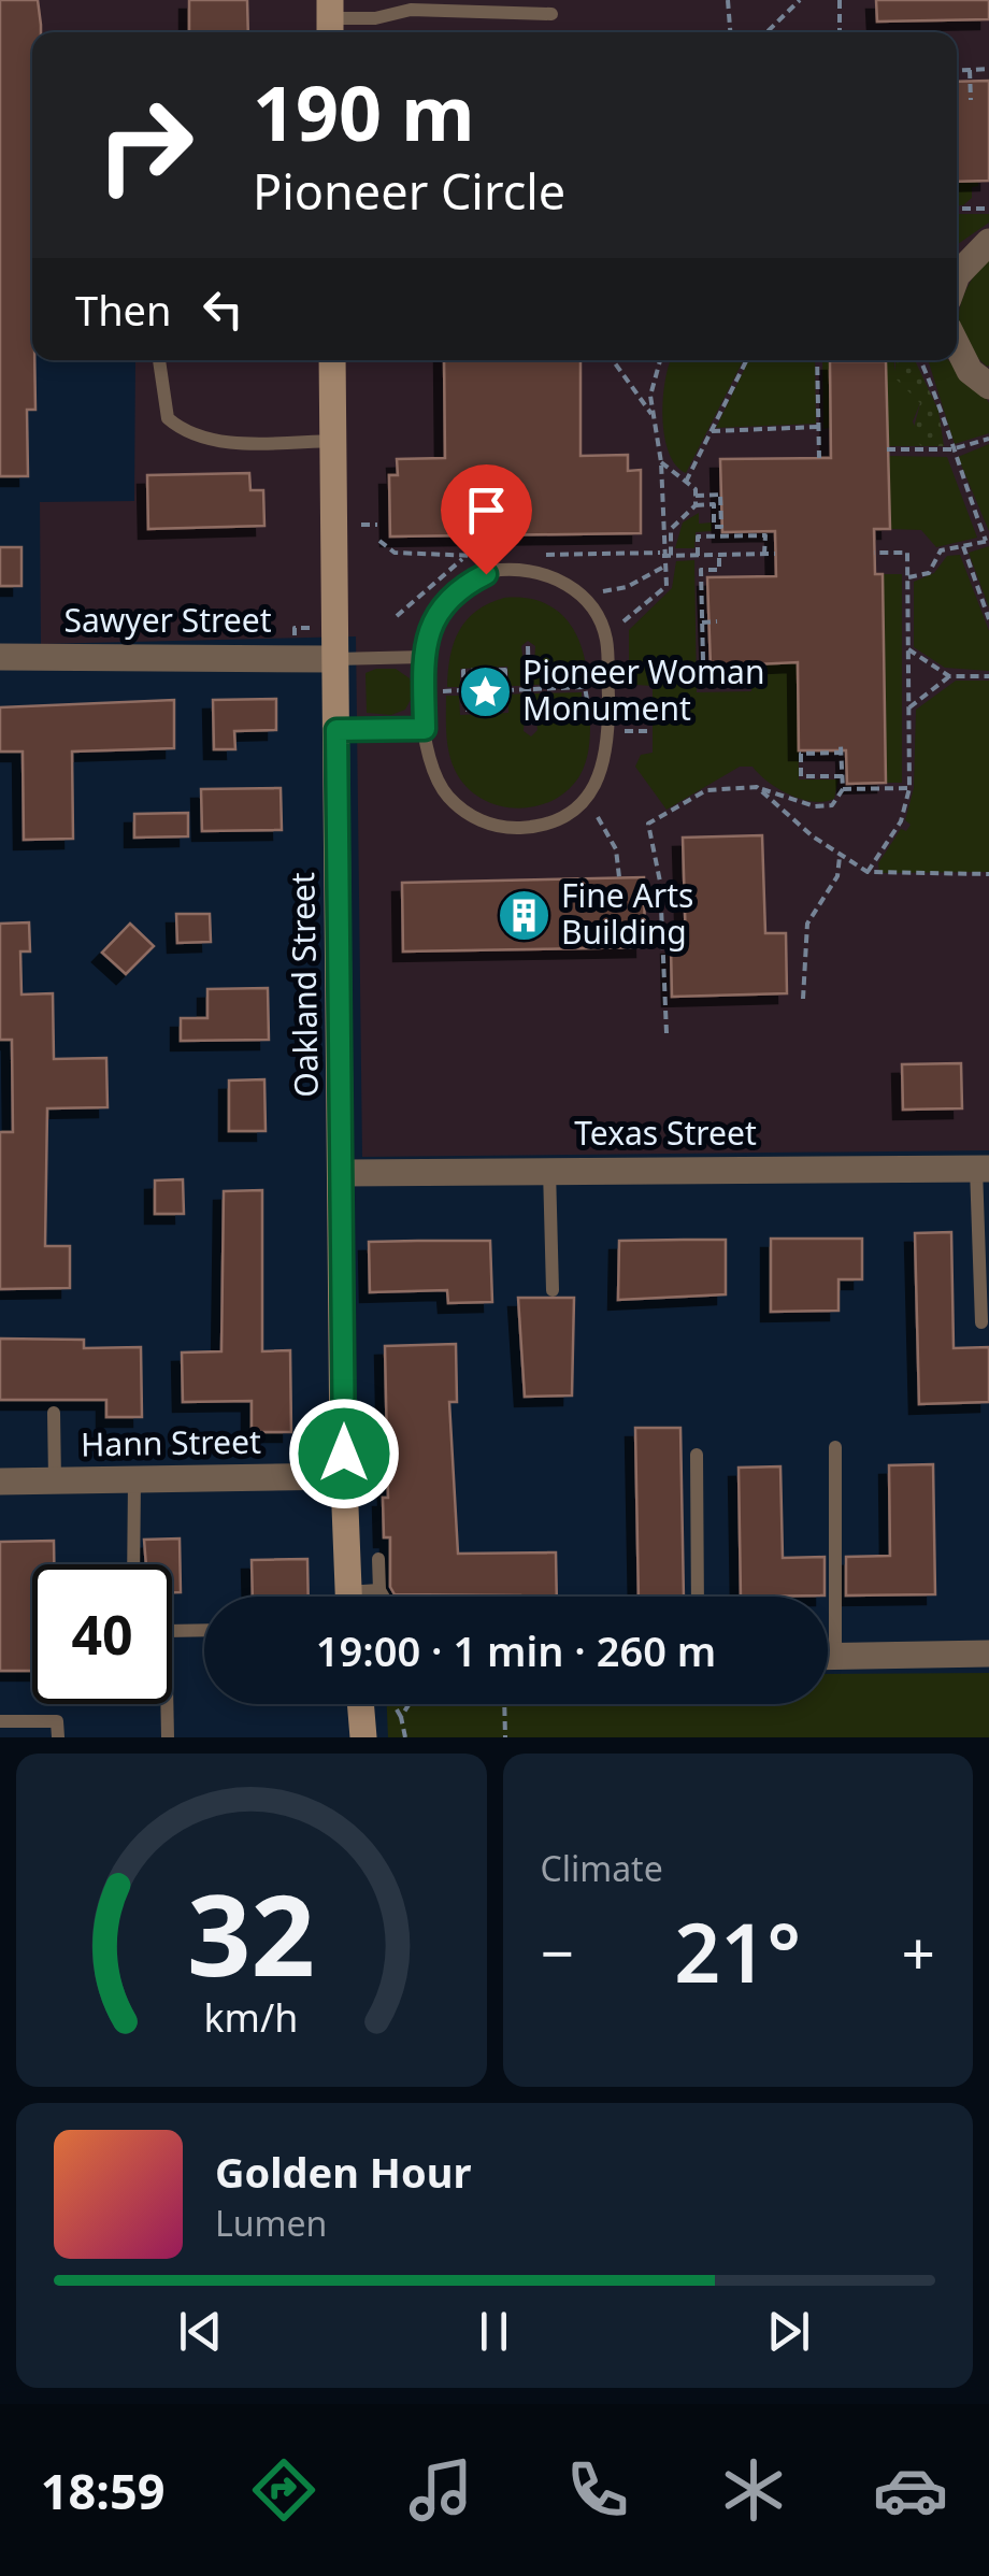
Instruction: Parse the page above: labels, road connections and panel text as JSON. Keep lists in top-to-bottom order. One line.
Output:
{"streets":{"street":["Sawyer Street","Oakland Street","Texas Street","Hann Street"]},"crossings":[["Sawyer Street","Oakland Street"],["Oakland Street","Texas Street"],["Oakland Street","Hann Street"]],"places":{"place":["Pioneer Woman Monument"],"building":["Fine Arts Building"]},"page":{"turn":["190 m","Pioneer Circle"],"then":"Then","limit":"40","trip":"19:00 · 1 min · 260 m","tile":"Climate","heat":["−","21°","+"],"song":["Golden Hour","Lumen"],"tabs":"18:59","gauge":["32","km/h"]}}
